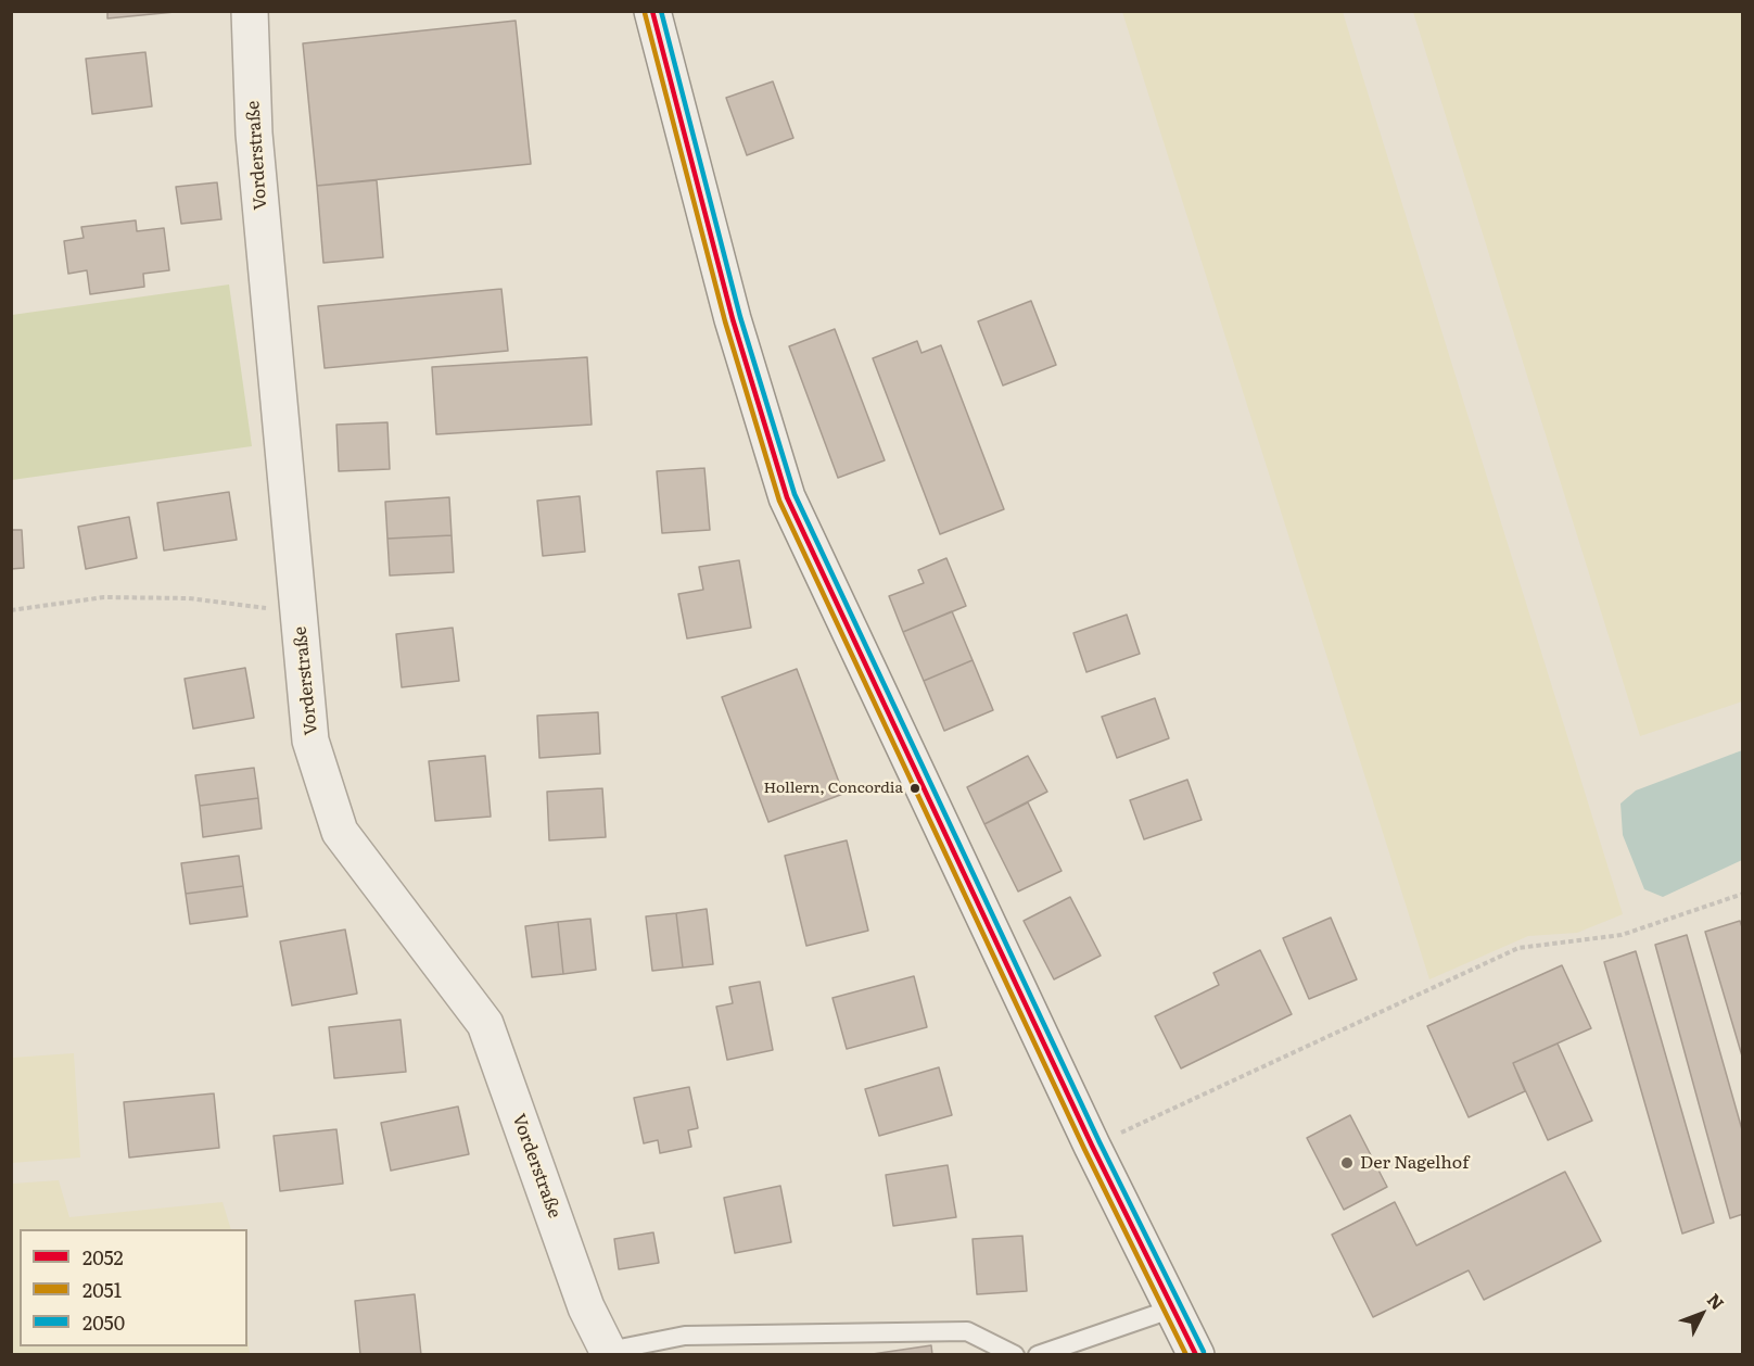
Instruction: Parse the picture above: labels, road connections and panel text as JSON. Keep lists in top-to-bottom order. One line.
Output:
{"streets":{"main road":["Vorderstraße"]},"places":["Hollern, Concordia","Der Nagelhof"],"lines":["transit line 2052","transit line 2050","transit line 2051"],"legend":["2052","2051","2050"],"north":"top right"}
